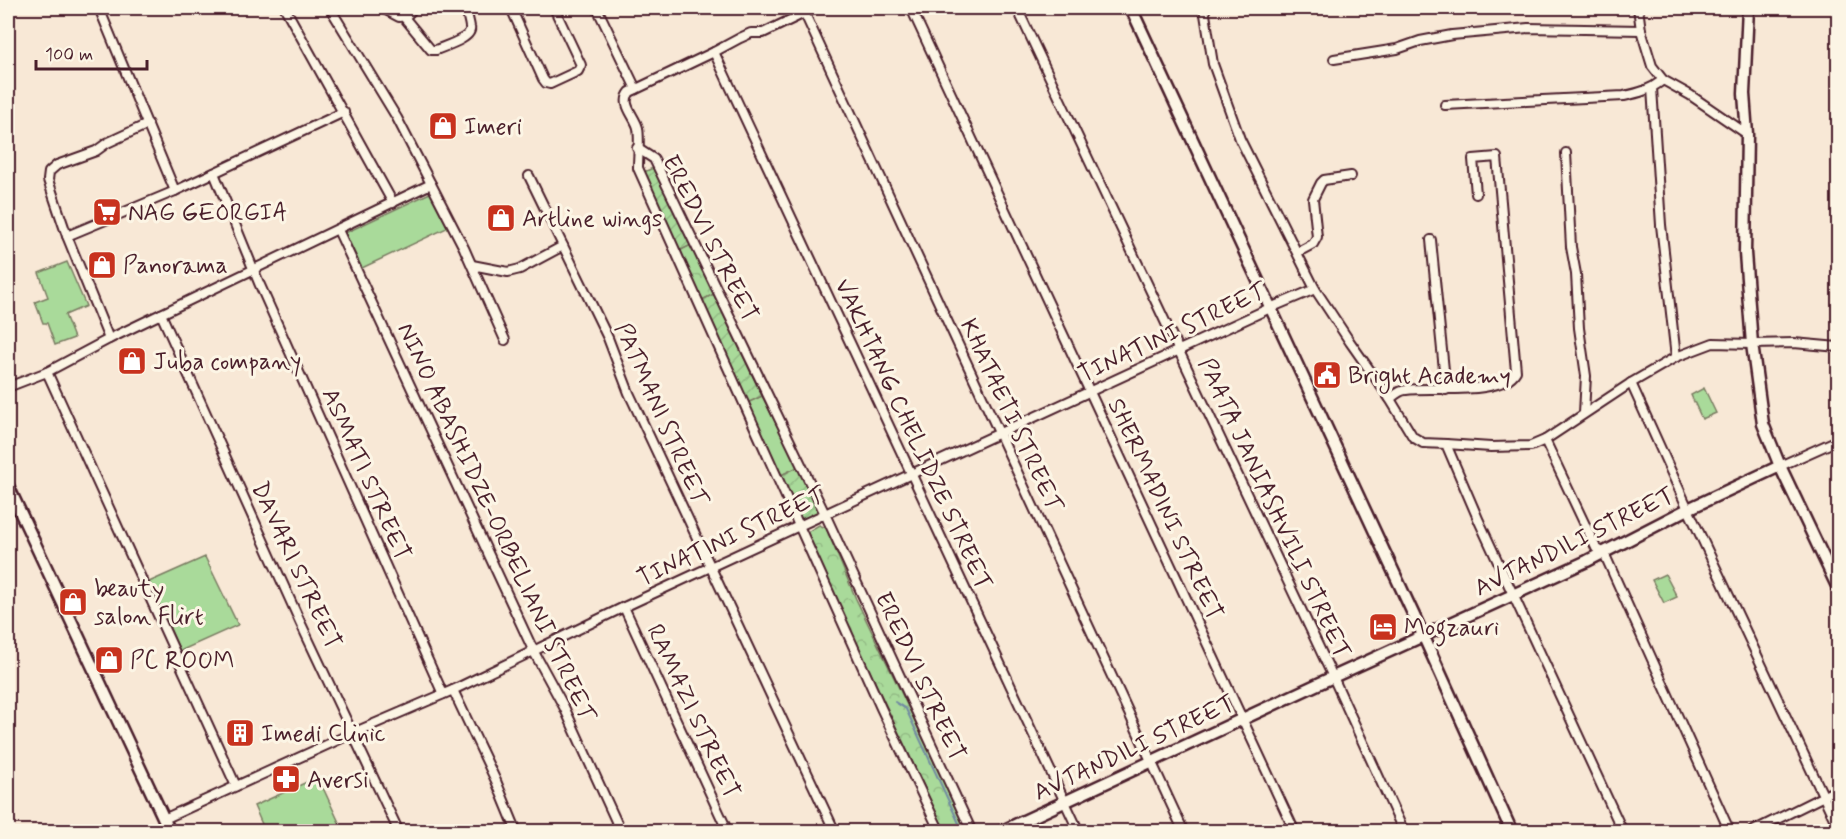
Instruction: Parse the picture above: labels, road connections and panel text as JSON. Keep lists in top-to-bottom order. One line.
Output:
{"streets":{"street":["EREDVI STREET","TINATINI STREET","PATMANI STREET","KHATAETI STREET","VAKHTANG CHELIDZE STREET","ASMATI STREET","PAATA JANIASHVILI STREET","SHERMADINI STREET","NINO ABASHIDZE-ORBELIANI STREET","AVTANDILI STREET","DAVARI STREET","RAMAZI STREET"]},"crossings":[["EREDVI STREET","TINATINI STREET"],["TINATINI STREET","PATMANI STREET"],["TINATINI STREET","KHATAETI STREET"],["TINATINI STREET","VAKHTANG CHELIDZE STREET"],["TINATINI STREET","ASMATI STREET"],["TINATINI STREET","PAATA JANIASHVILI STREET"],["TINATINI STREET","SHERMADINI STREET"],["TINATINI STREET","NINO ABASHIDZE-ORBELIANI STREET"],["TINATINI STREET","DAVARI STREET"],["TINATINI STREET","RAMAZI STREET"],["KHATAETI STREET","AVTANDILI STREET"],["VAKHTANG CHELIDZE STREET","AVTANDILI STREET"],["PAATA JANIASHVILI STREET","AVTANDILI STREET"],["SHERMADINI STREET","AVTANDILI STREET"]],"places":{"shop":["Imeri","Artline wings","Panorama","Juba company","beauty salon Flirt","PC ROOM"],"supermarket":["NAG GEORGIA"],"public building":["Bright Academy"],"hotel":["Mogzauri"],"building":["Imedi Clinic"],"pharmacy":["Aversi"]},"scale_bar":"100 m"}
